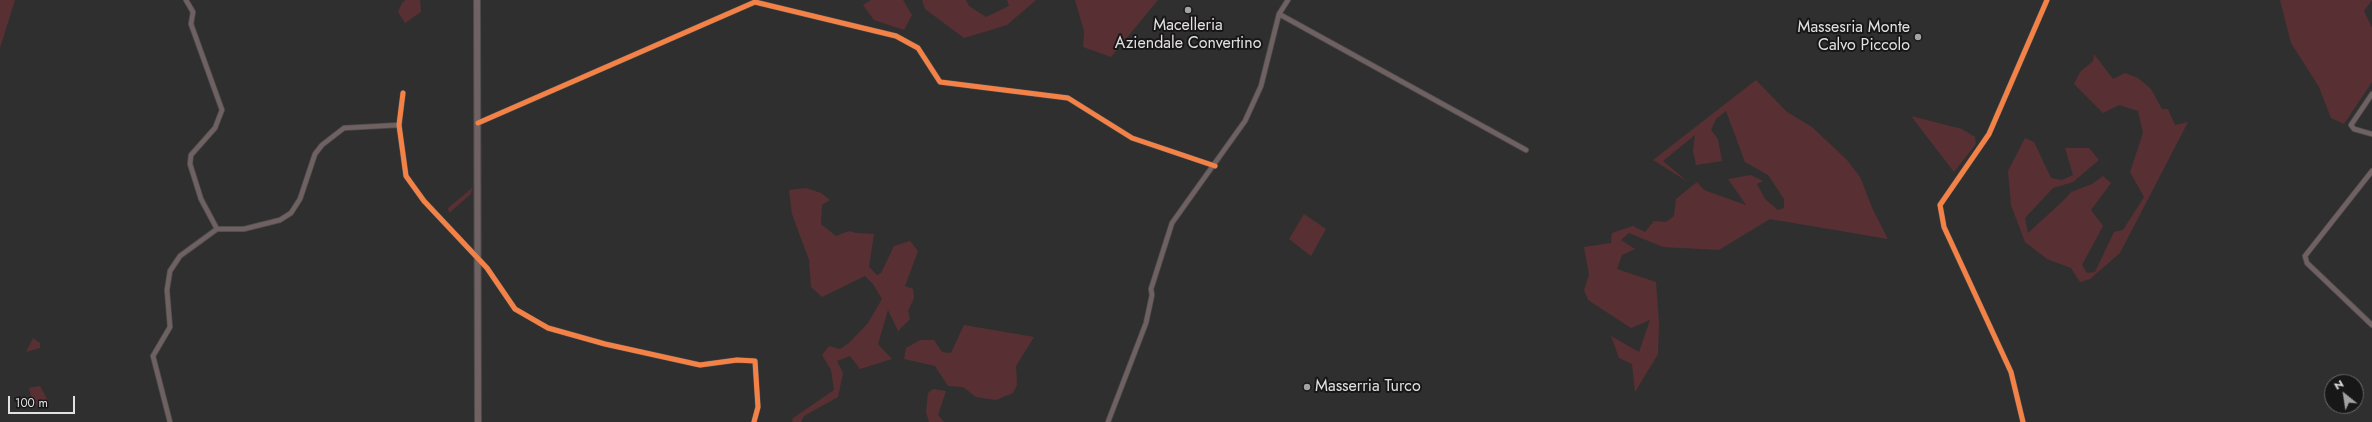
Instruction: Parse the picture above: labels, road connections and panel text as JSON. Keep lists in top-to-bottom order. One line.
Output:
{"places":["Macelleria Aziendale Convertino","Massesria Monte Calvo Piccolo","Masserria Turco"],"scale_bar":"100 m","north":"top left"}
